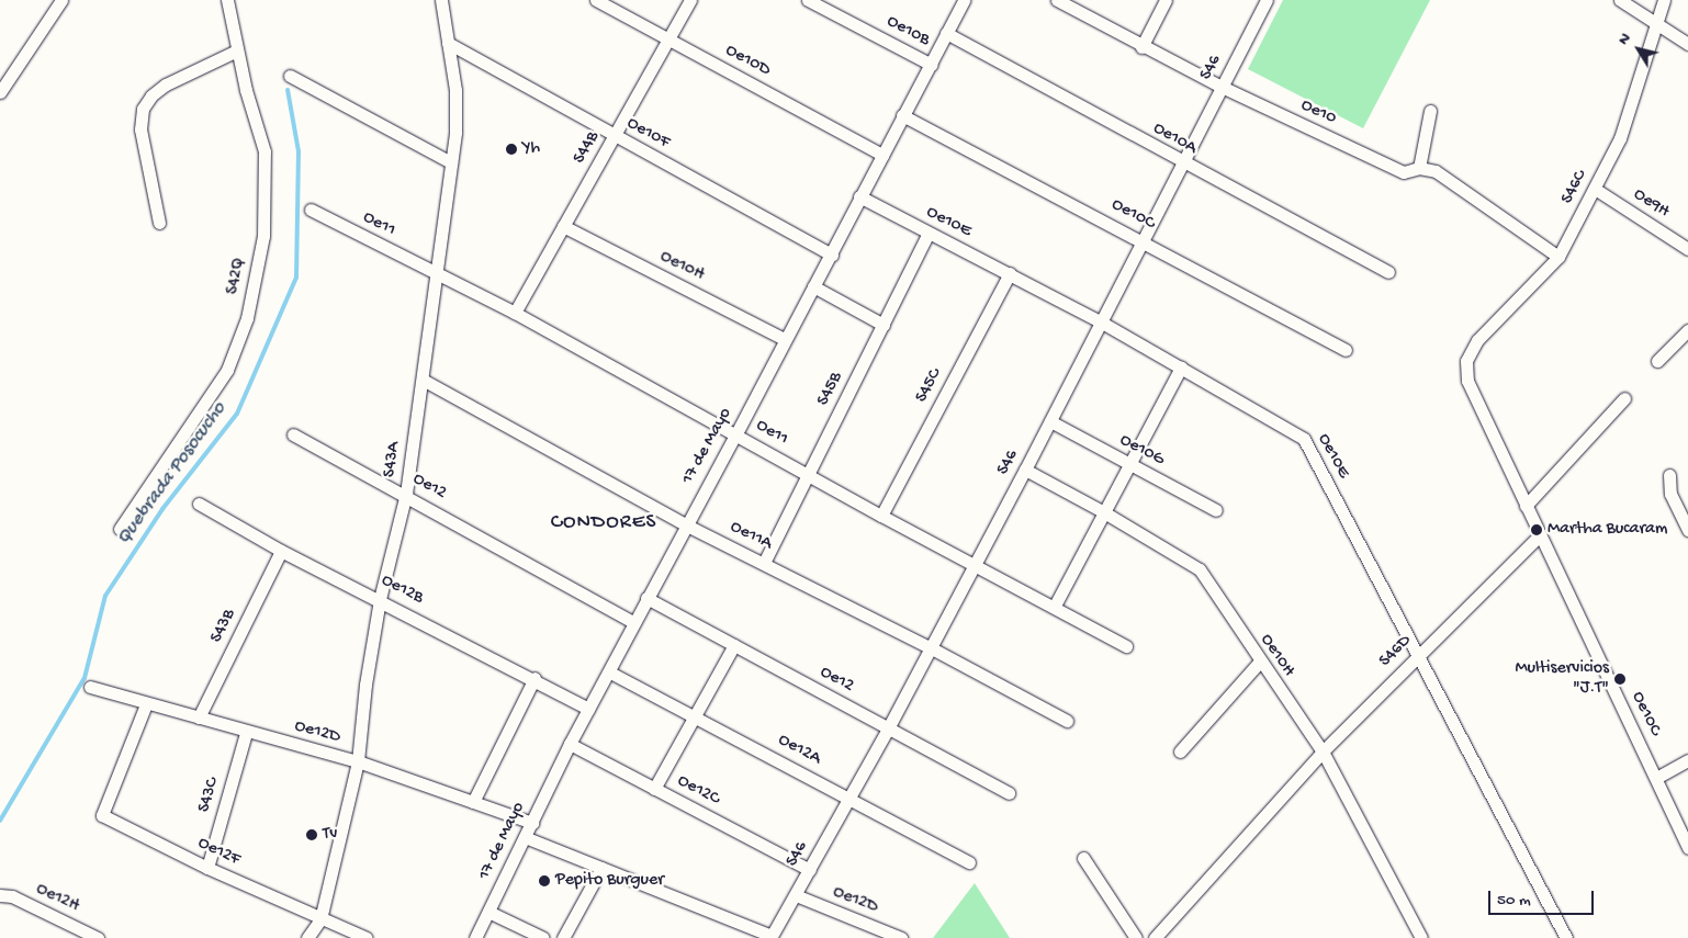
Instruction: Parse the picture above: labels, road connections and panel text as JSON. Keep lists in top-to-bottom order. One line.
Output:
{"streets":{"street":["Oe10B","Oe10D","S46","Oe10","Oe10F","Oe10A","S44B","S46C","Oe9H","Oe10C","Oe10E","Oe11","Oe10H","S42Q","S45C","S45B","17 de Mayo","Oe10G","S43A","Oe12","Oe11A","Oe12B","S43B","S46D","Oe12D","Oe12A","Oe12C","S43C","Oe12F","Oe12H"]},"crossings":[["Oe10B","17 de Mayo"],["Oe10D","S44B"],["Oe10D","17 de Mayo"],["S46","Oe10"],["S46","Oe10A"],["S46","Oe10C"],["S46","Oe10E"],["S46","Oe11"],["S46","Oe10H"],["S46","Oe10G"],["S46","Oe12"],["S46","Oe11A"],["S46","Oe12D"],["S46","Oe12A"],["S46","Oe12C"],["Oe10","S46C"],["Oe10F","S44B"],["Oe10F","17 de Mayo"],["Oe10F","S43A"],["Oe10A","17 de Mayo"],["S44B","Oe11"],["S44B","Oe10H"],["S46C","Oe9H"],["Oe10C","17 de Mayo"],["Oe10C","S46D"],["Oe10E","S45C"],["Oe10E","S45B"],["Oe10E","17 de Mayo"],["Oe10E","S46D"],["Oe11","S45C"],["Oe11","S45B"],["Oe11","17 de Mayo"],["Oe11","S43A"],["Oe10H","17 de Mayo"],["Oe10H","S46D"],["S45B","Oe11A"],["17 de Mayo","Oe12"],["17 de Mayo","Oe11A"],["17 de Mayo","Oe12B"],["17 de Mayo","Oe12D"],["17 de Mayo","Oe12A"],["17 de Mayo","Oe12C"],["S43A","Oe12"],["S43A","Oe11A"],["S43A","Oe12B"],["S43A","Oe12D"],["S43A","Oe12F"],["Oe12B","S43B"],["S43B","Oe12D"],["Oe12D","S43C"],["Oe12D","Oe12F"],["S43C","Oe12F"]],"districts":["CONDORES"],"water":["Quebrada Posocucho"],"places":["Yh","Martha Bucaram","Multiservicios \"J.T\"","Tv","Pepito Burguer"],"scale_bar":"50 m","north":"top left"}
